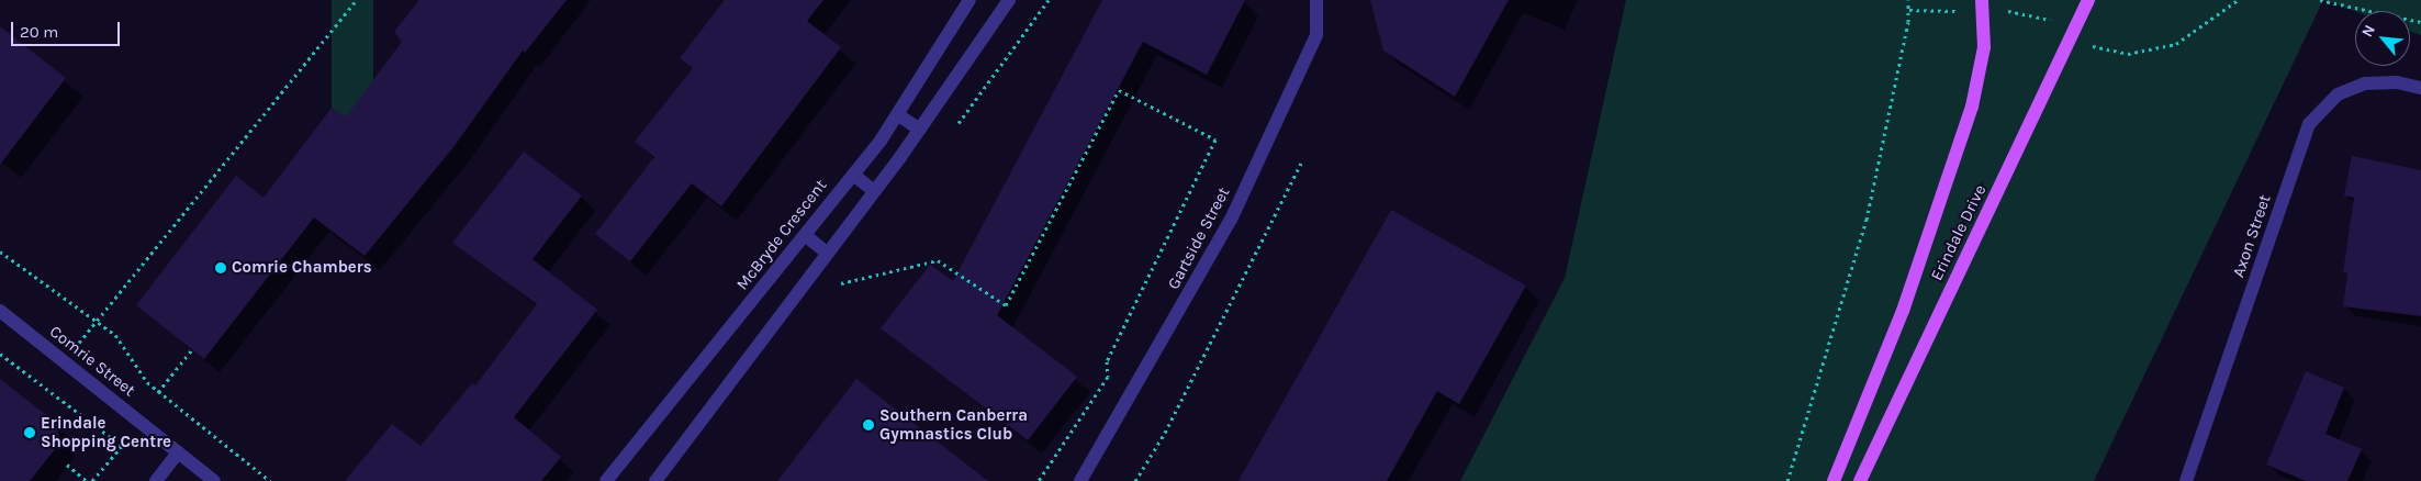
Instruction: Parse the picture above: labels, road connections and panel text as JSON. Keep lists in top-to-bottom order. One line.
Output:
{"streets":{"main road":["Erindale Drive"],"street":["McBryde Crescent","Axon Street","Gartside Street","Comrie Street"]},"places":["Comrie Chambers","Southern Canberra Gymnastics Club","Erindale Shopping Centre"],"scale_bar":"20 m","north":"top left"}
